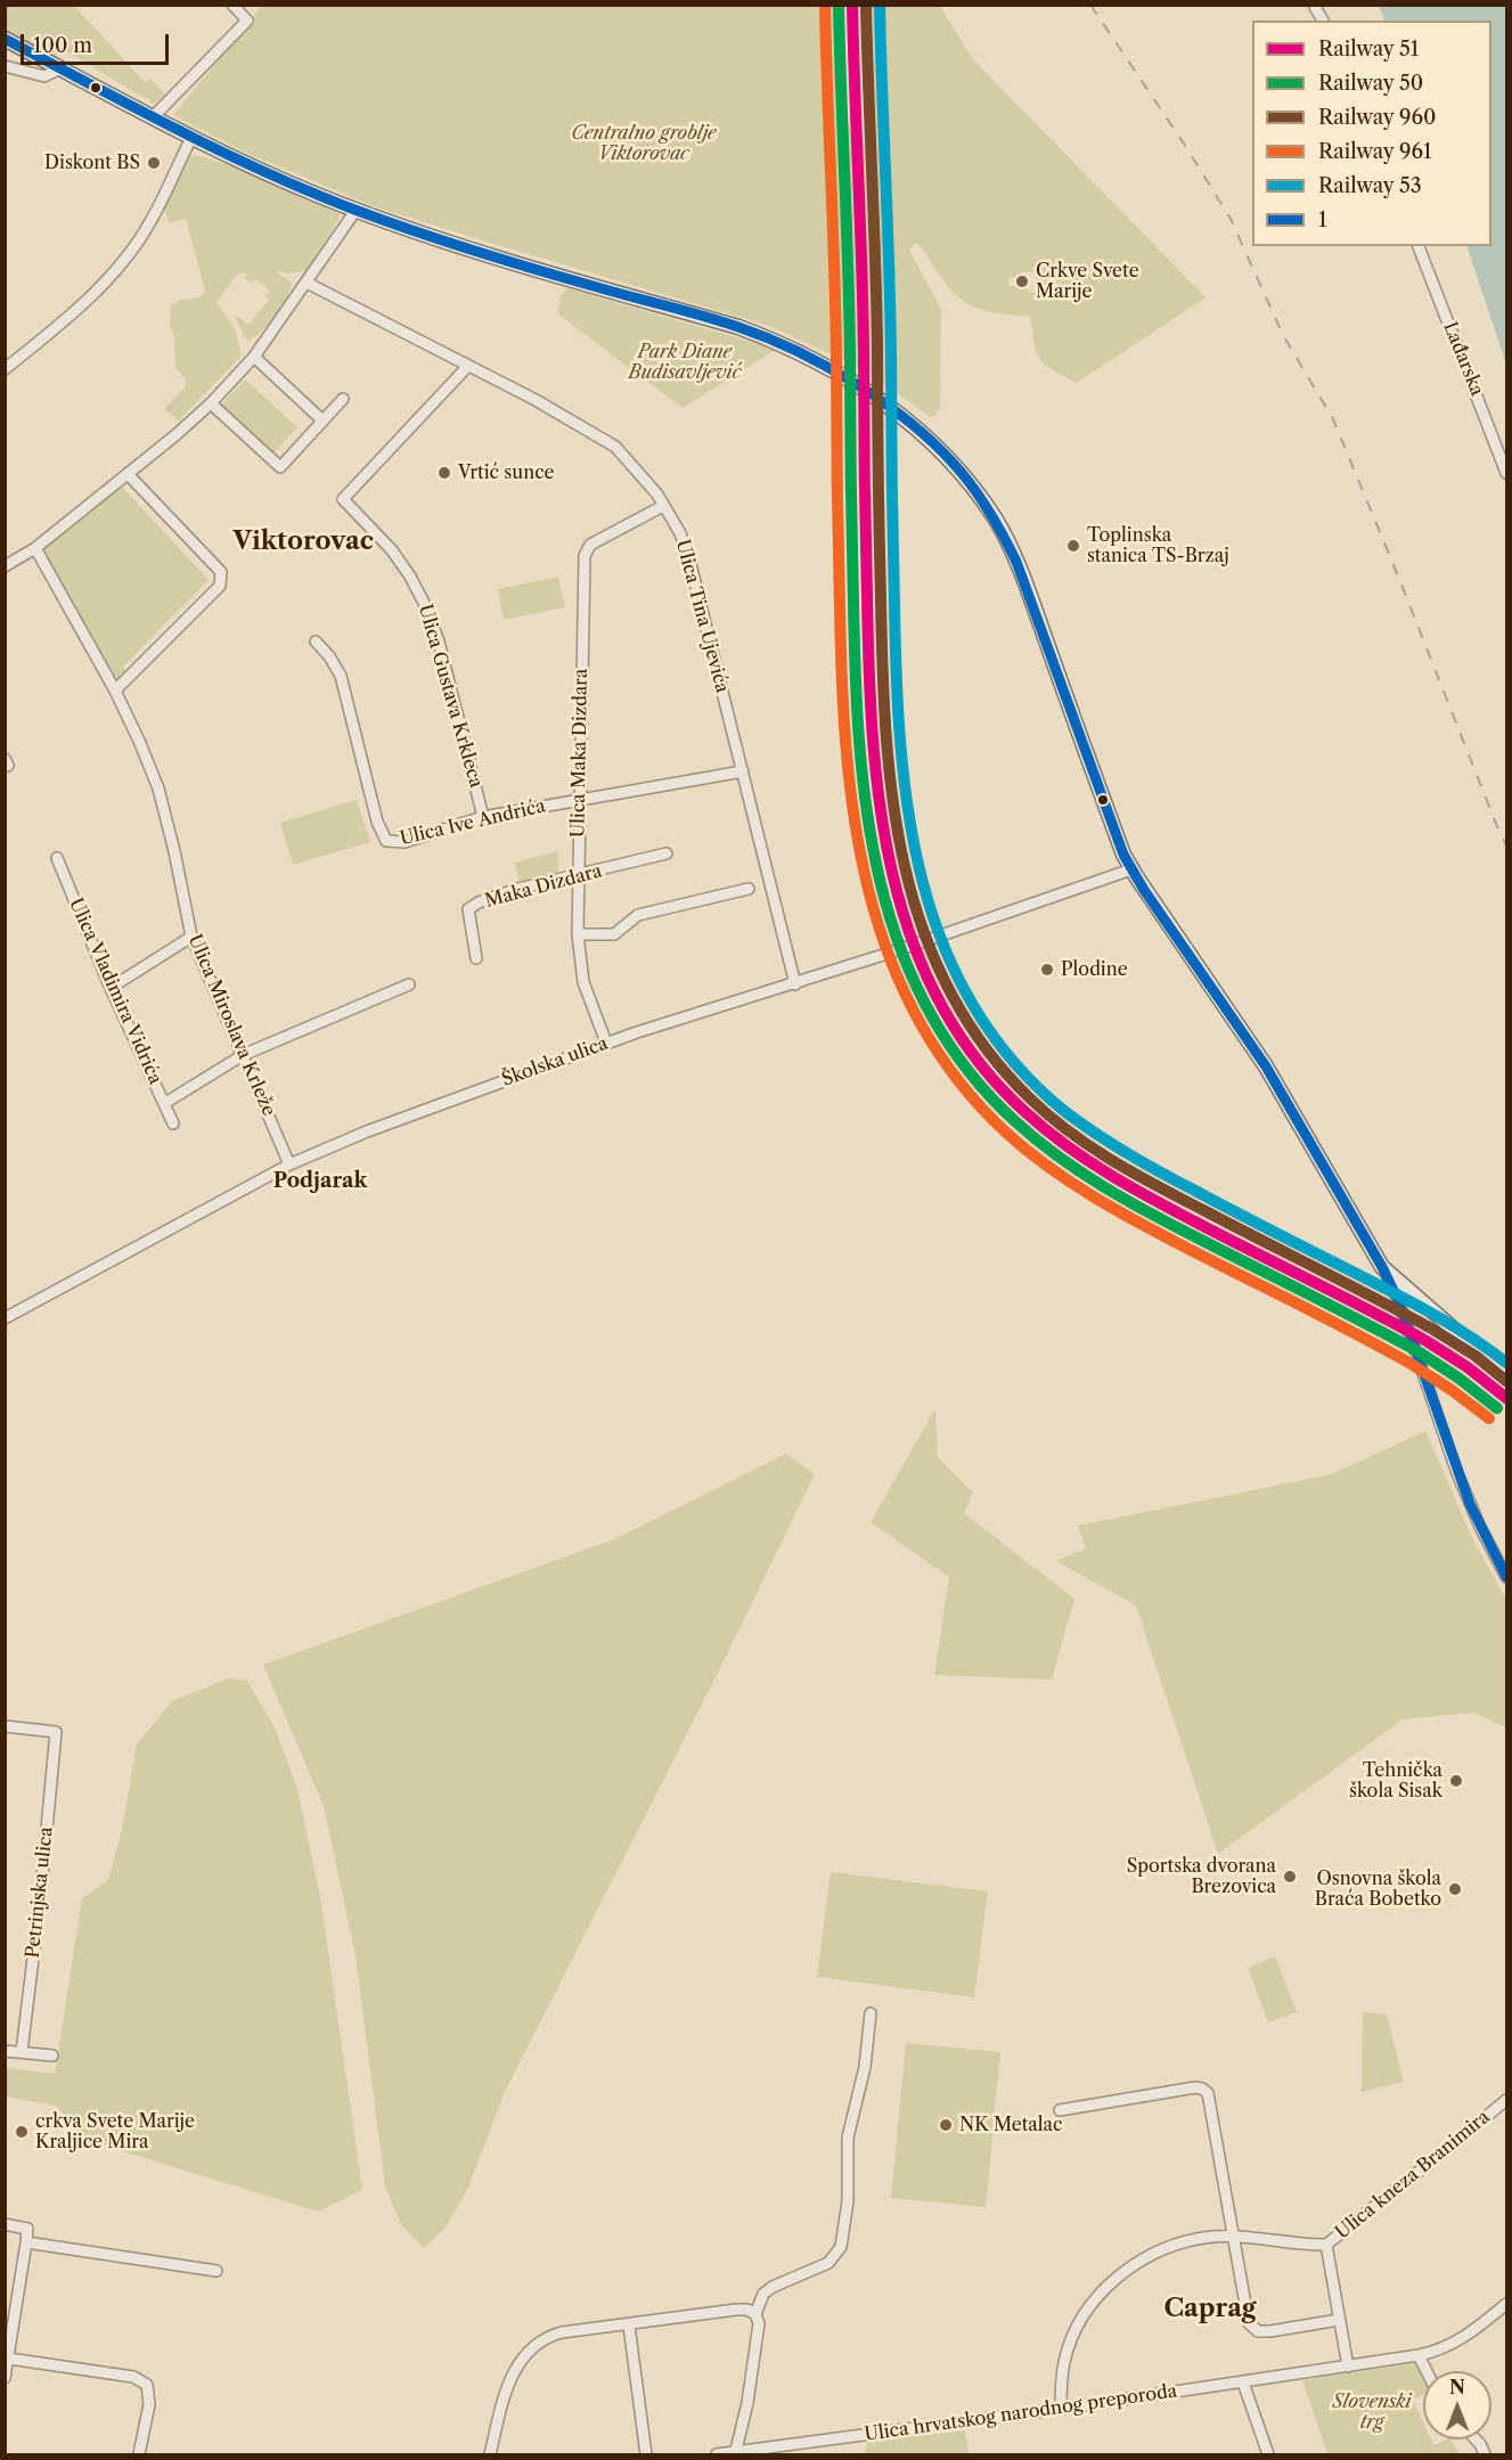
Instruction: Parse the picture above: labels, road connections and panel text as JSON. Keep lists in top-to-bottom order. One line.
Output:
{"streets":{"street":["Lađarska","Ulica Tina Ujevića","Ulica Gustava Krkleca","Ulica Maka Dizdara","Ulica Ive Andrića","Maka Dizdara","Ulica Vladimira Vidrića","Ulica Miroslava Krleže","Školska ulica","Petrinjska ulica","Ulica kneza Branimira","Ulica hrvatskog narodnog preporoda"]},"crossings":[["Ulica Tina Ujevića","Ulica Gustava Krkleca"],["Ulica Tina Ujevića","Ulica Maka Dizdara"],["Ulica Tina Ujevića","Ulica Ive Andrića"],["Ulica Tina Ujevića","Školska ulica"],["Ulica Gustava Krkleca","Ulica Ive Andrića"],["Ulica Maka Dizdara","Ulica Ive Andrića"],["Ulica Maka Dizdara","Maka Dizdara"],["Ulica Maka Dizdara","Školska ulica"],["Ulica Miroslava Krleže","Školska ulica"],["Ulica kneza Branimira","Ulica hrvatskog narodnog preporoda"]],"districts":["Viktorovac","Podjarak","Caprag"],"parks":["Centralno groblje Viktorovac","Park Diane Budisavljević","Slovenski trg"],"places":["Diskont BS","Crkve Svete Marije","Vrtić sunce","Toplinska stanica TS-Brzaj","Plodine","Tehnička škola Sisak","Sportska dvorana Brezovica","Osnovna škola Braća Bobetko","NK Metalac","crkva Svete Marije Kraljice Mira"],"lines":["rail line 51","rail line 50","rail line 960","rail line 53","rail line 961","transit line 1"],"legend":["Railway 51","Railway 50","Railway 960","Railway 961","Railway 53","1"],"scale_bar":"100 m","north":"top"}
